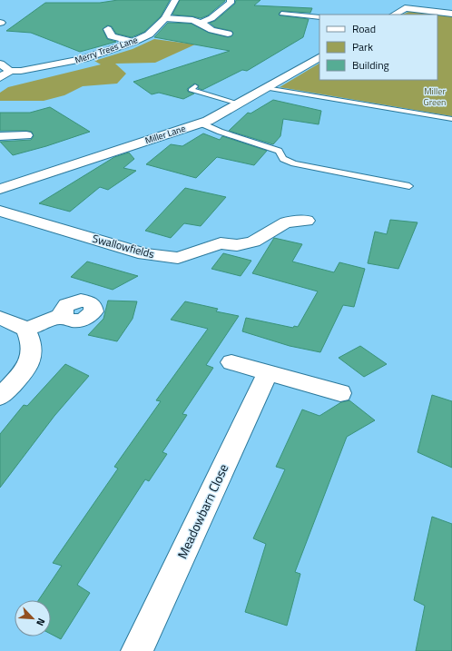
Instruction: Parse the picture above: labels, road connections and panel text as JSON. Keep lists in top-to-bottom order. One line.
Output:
{"streets":{"street":["Merry Trees Lane","Miller Lane","Swallowfields","Meadowbarn Close"]},"parks":["Miller Green"],"legend":["Road","Park","Building"],"north":"bottom right"}
